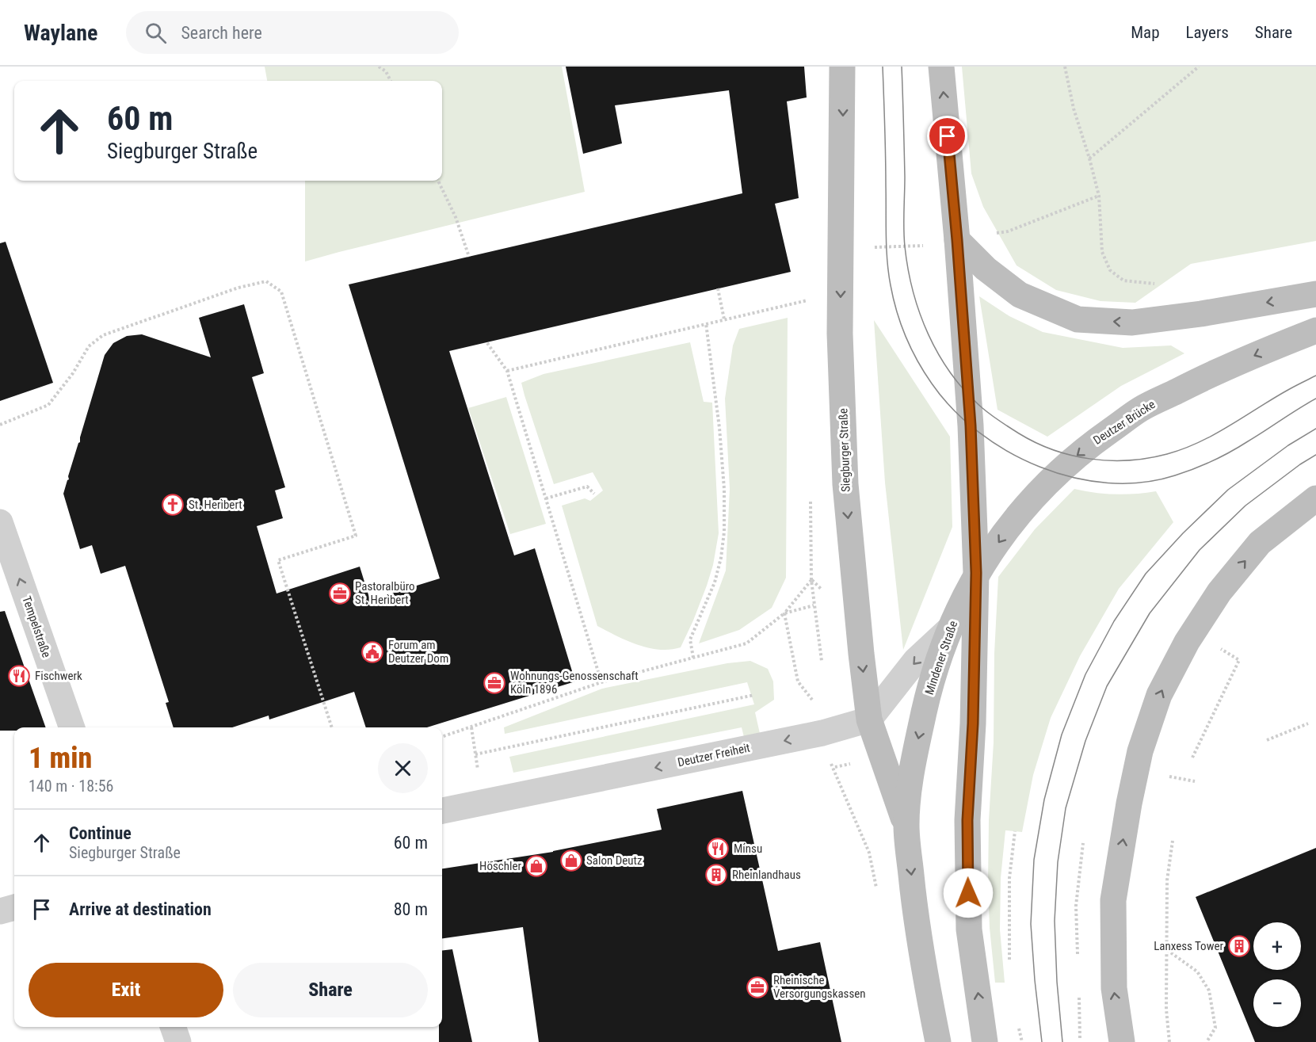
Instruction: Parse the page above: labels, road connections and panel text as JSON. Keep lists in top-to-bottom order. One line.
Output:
{"streets":{"main road":["Deutzer Brücke","Siegburger Straße","Mindener Straße"],"street":["Tempelstraße","Deutzer Freiheit"]},"crossings":[["Deutzer Brücke","Mindener Straße"],["Siegburger Straße","Mindener Straße"],["Siegburger Straße","Deutzer Freiheit"]],"one_way":["Deutzer Brücke","Tempelstraße","Deutzer Freiheit"],"places":{"church":["St. Heribert"],"office":["Pastoralbüro St. Heribert","Wohnungs-Genossenschaft Köln 1896","Rheinische Versorgungskassen"],"public building":["Forum am Deutzer Dom"],"restaurant":["Fischwerk","Minsu"],"shop":["Salon Deutz","Höschler"],"building":["Rheinlandhaus","Lanxess Tower"]},"page":{"header":"Waylane","search":"Search here","nav":["Map","Layers","Share"],"turn":["60 m","Siegburger Straße"],"heading":["1 min","140 m · 18:56"],"list":[{"name":"Continue","note":"Siegburger Straße","value":"60 m"},{"name":"Arrive at destination","value":"80 m"}],"map_buttons":["+","−"],"buttons":["Exit","Share"]}}
